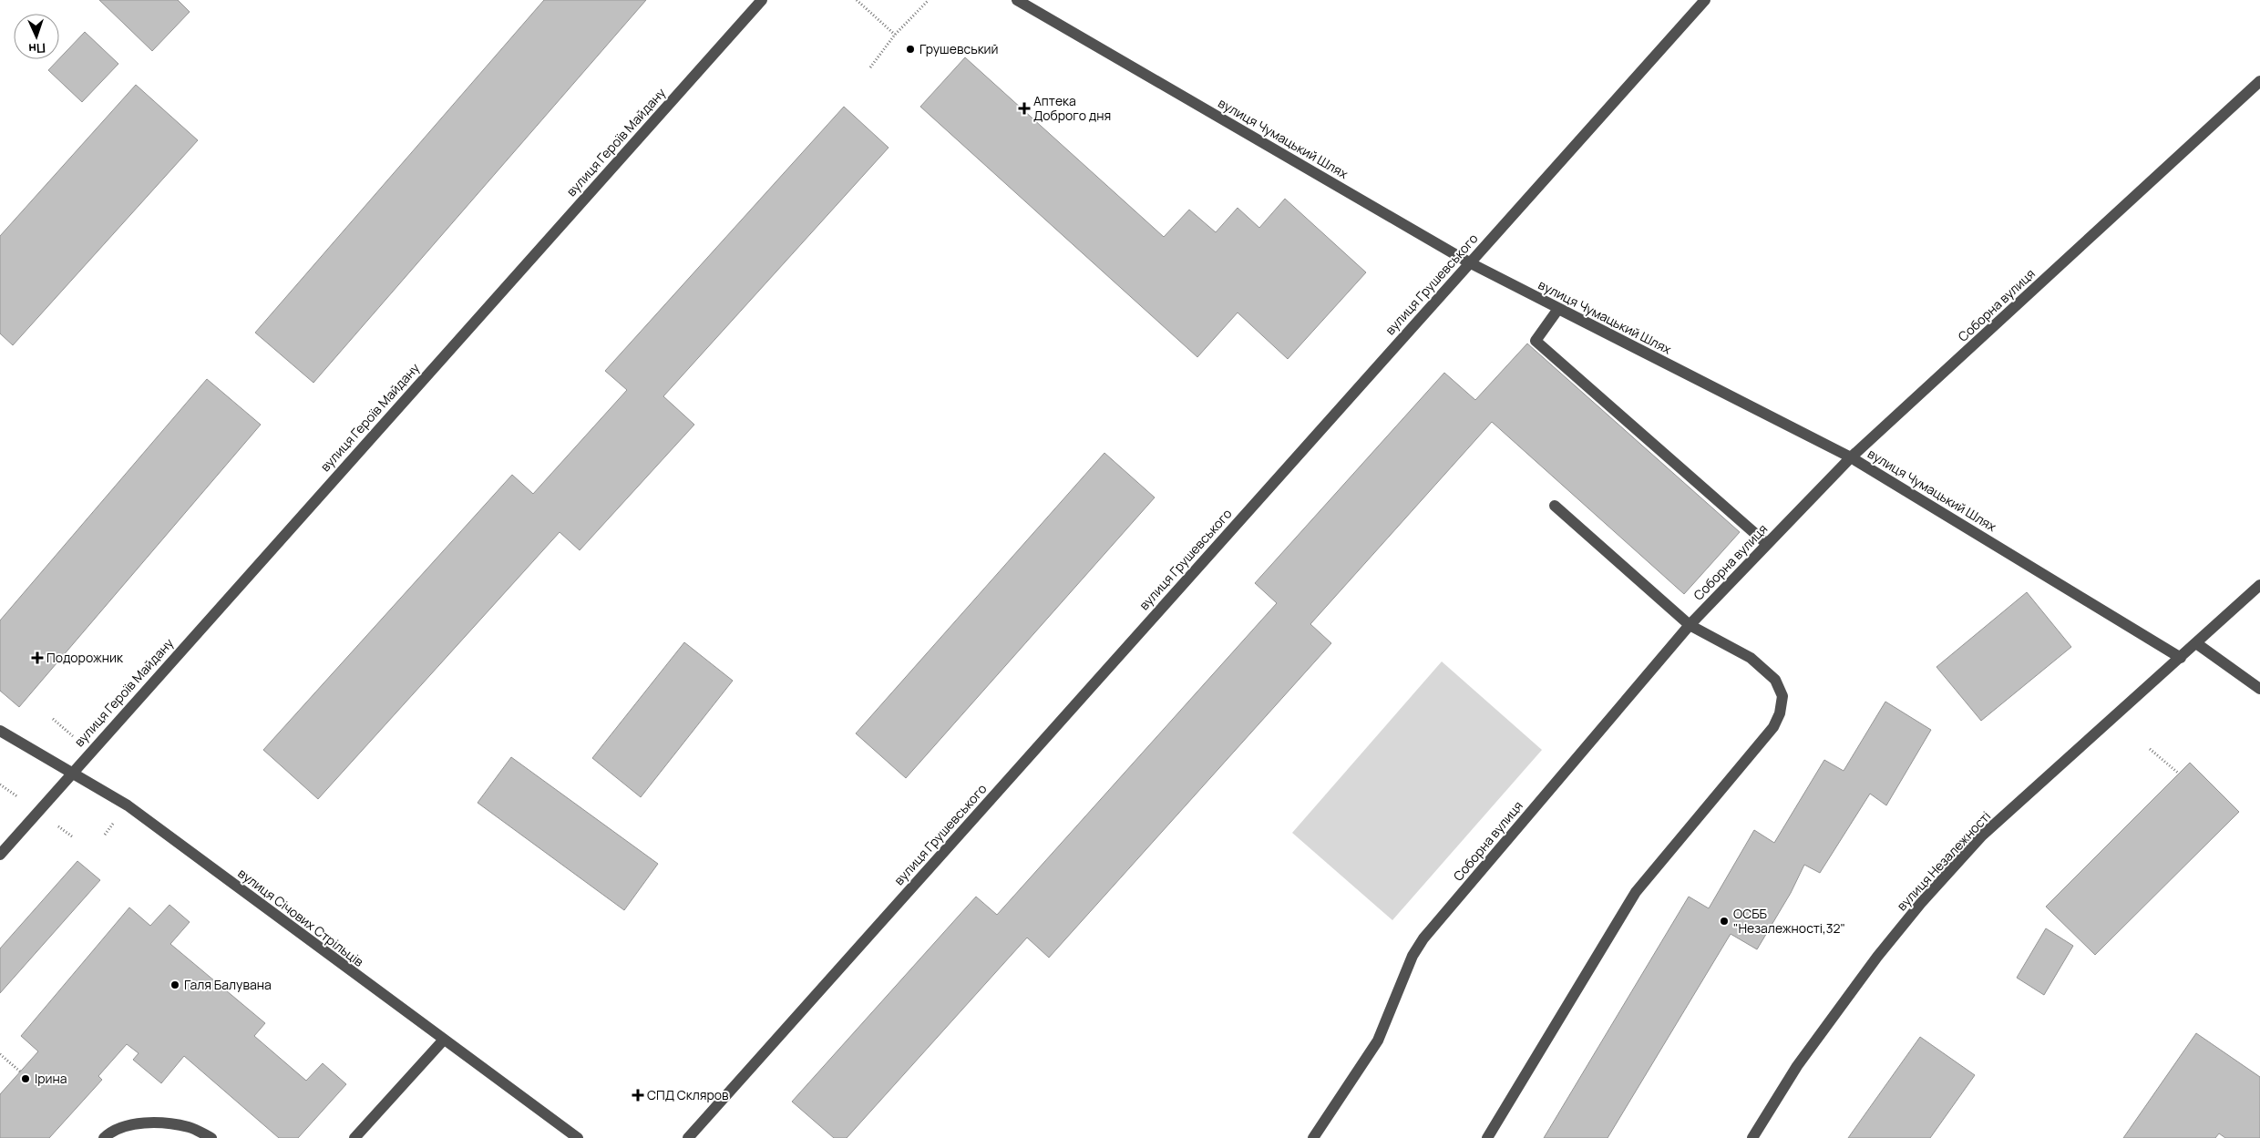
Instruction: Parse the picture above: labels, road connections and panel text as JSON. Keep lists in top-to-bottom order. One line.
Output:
{"streets":{"street":["вулиця Чумацький Шлях","вулиця Героїв Майдану","вулиця Грушевського","Соборна вулиця","вулиця Незалежності","вулиця Січових Стрільців"]},"crossings":[["вулиця Чумацький Шлях","вулиця Грушевського"],["вулиця Чумацький Шлях","Соборна вулиця"],["вулиця Чумацький Шлях","вулиця Незалежності"],["вулиця Героїв Майдану","вулиця Січових Стрільців"]],"places":{"other":["Грушевський","ОСББ \"Незалежності,32\"","Галя Балувана","Ірина"],"health":["Аптека Доброго дня","Подорожник","СПД Скляров"]},"north":"bottom"}
